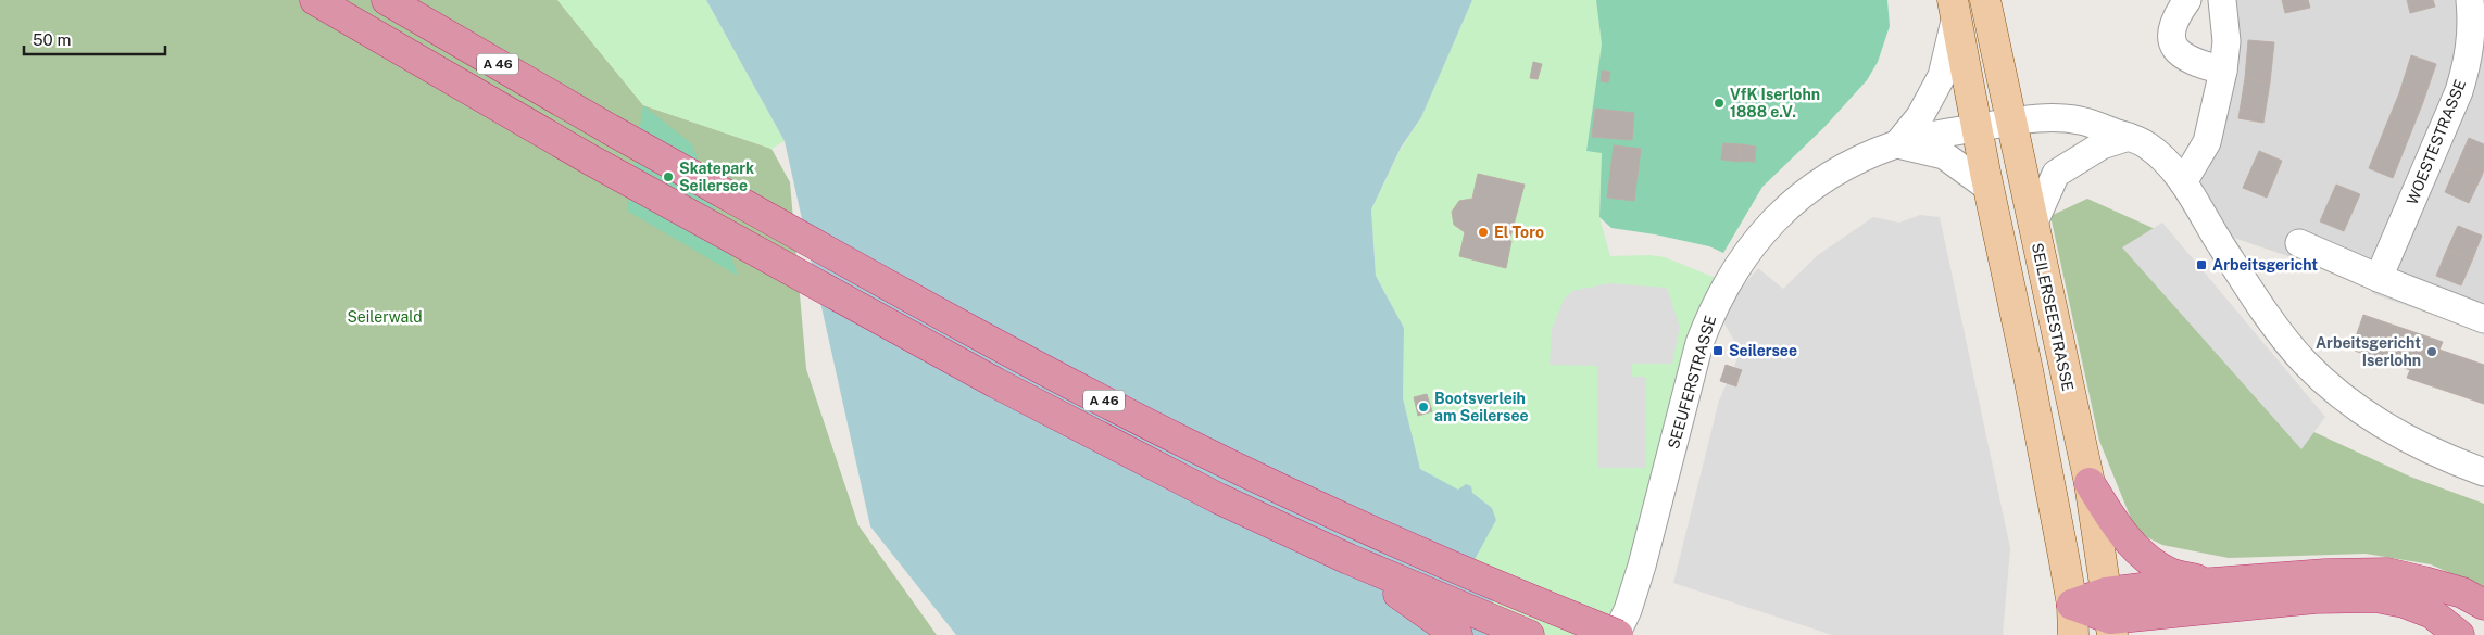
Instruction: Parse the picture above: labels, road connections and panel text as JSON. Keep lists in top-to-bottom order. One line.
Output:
{"streets":{"highway":["A 46"],"main road":["SEILERSEESTRASSE"],"street":["WOESTESTRASSE","SEEUFERSTRASSE"]},"crossings":[["A 46","SEEUFERSTRASSE"],["SEILERSEESTRASSE","SEEUFERSTRASSE"]],"parks":["Seilerwald"],"places":{"other":["VfK Iserlohn 1888 e.V.","Skatepark Seilersee","El Toro","Arbeitsgericht Iserlohn","Bootsverleih am Seilersee"],"transit":["Arbeitsgericht","Seilersee"]},"scale_bar":"50 m"}
